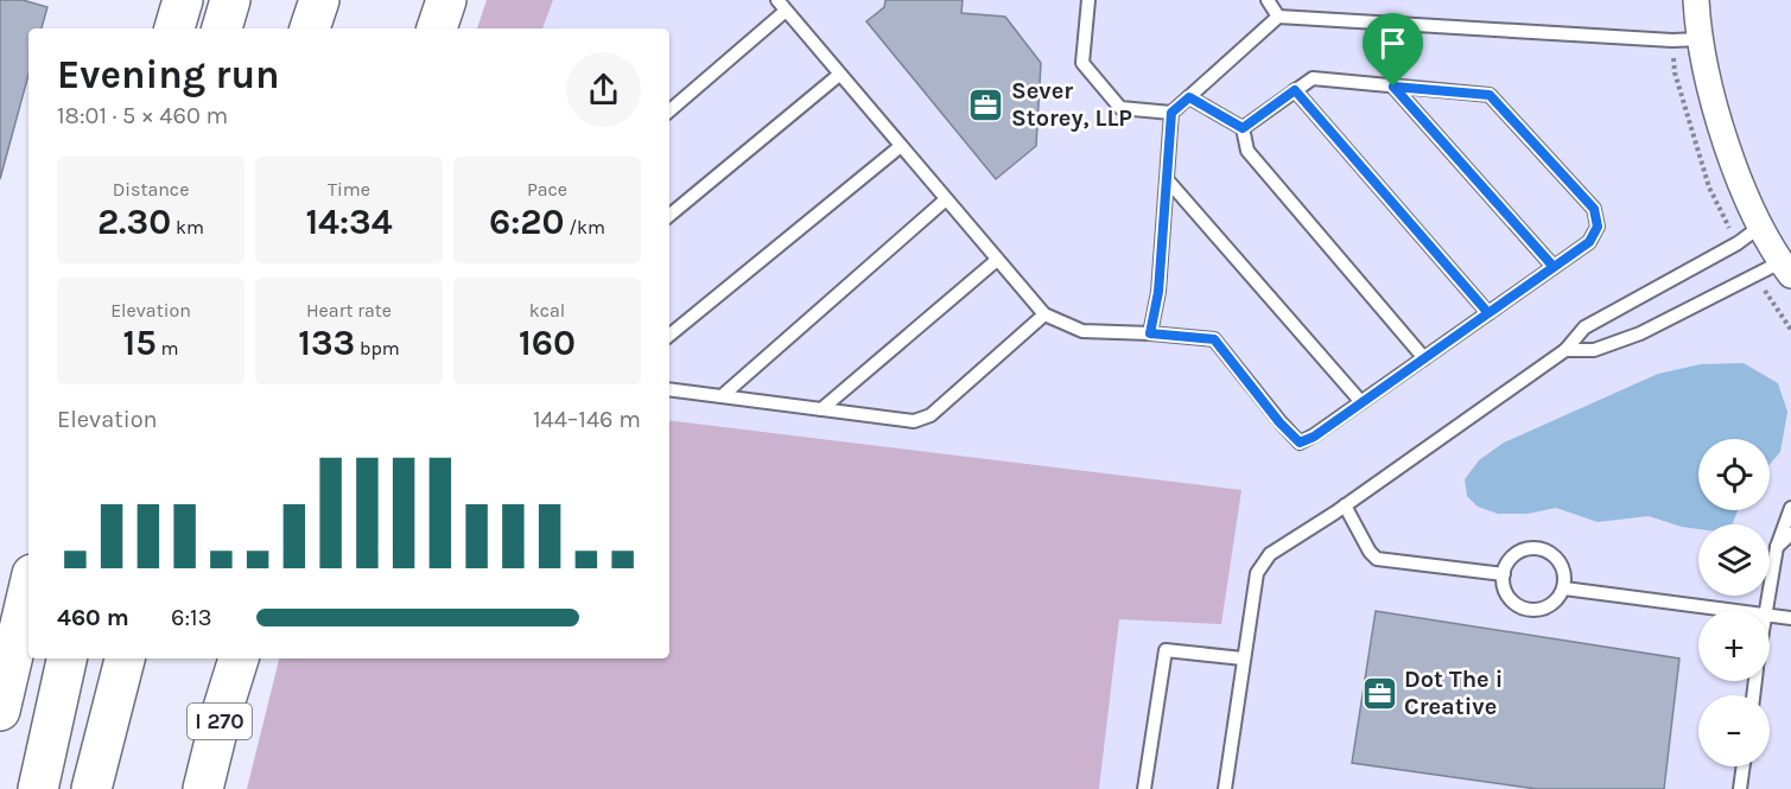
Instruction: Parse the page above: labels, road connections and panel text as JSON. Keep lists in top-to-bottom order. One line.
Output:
{"streets":{"highway":["I 270"]},"places":{"office":["Sever Storey, LLP","Dot The i Creative"]},"page":{"heading":["Evening run","18:01 · 5 × 460 m"],"stats":[["Distance","2.30 km"],["Time","14:34"],["Pace","6:20 /km"],["Elevation","15 m"],["Heart rate","133 bpm"],["kcal","160"]],"chart":["Elevation","144–146 m"],"map_buttons":["+","−"],"list":[{"name":"460 m","note":"6:13"}]}}
